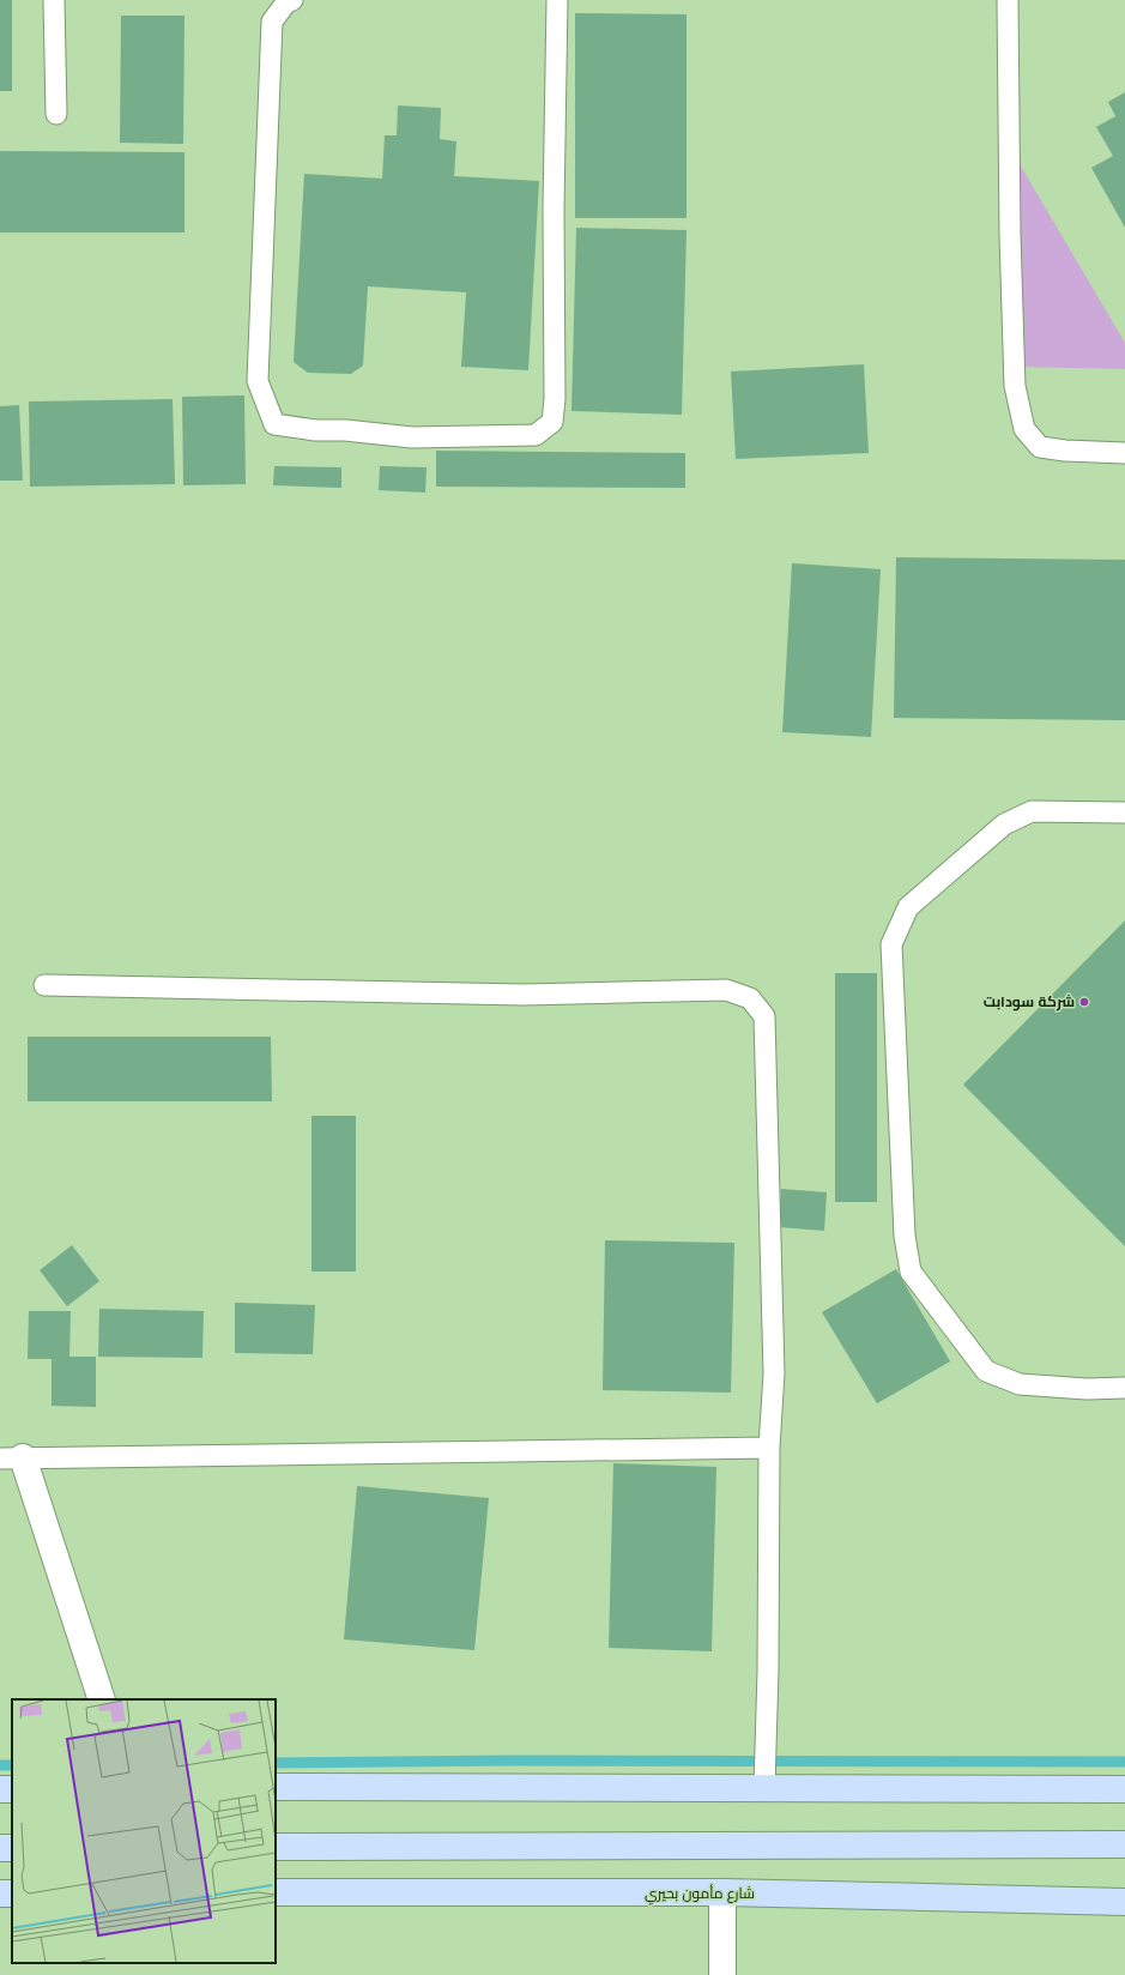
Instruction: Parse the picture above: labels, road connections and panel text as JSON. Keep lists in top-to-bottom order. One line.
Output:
{"streets":{"street":["شارع مأمون بحيري"]},"places":["شركة سودابت"]}
